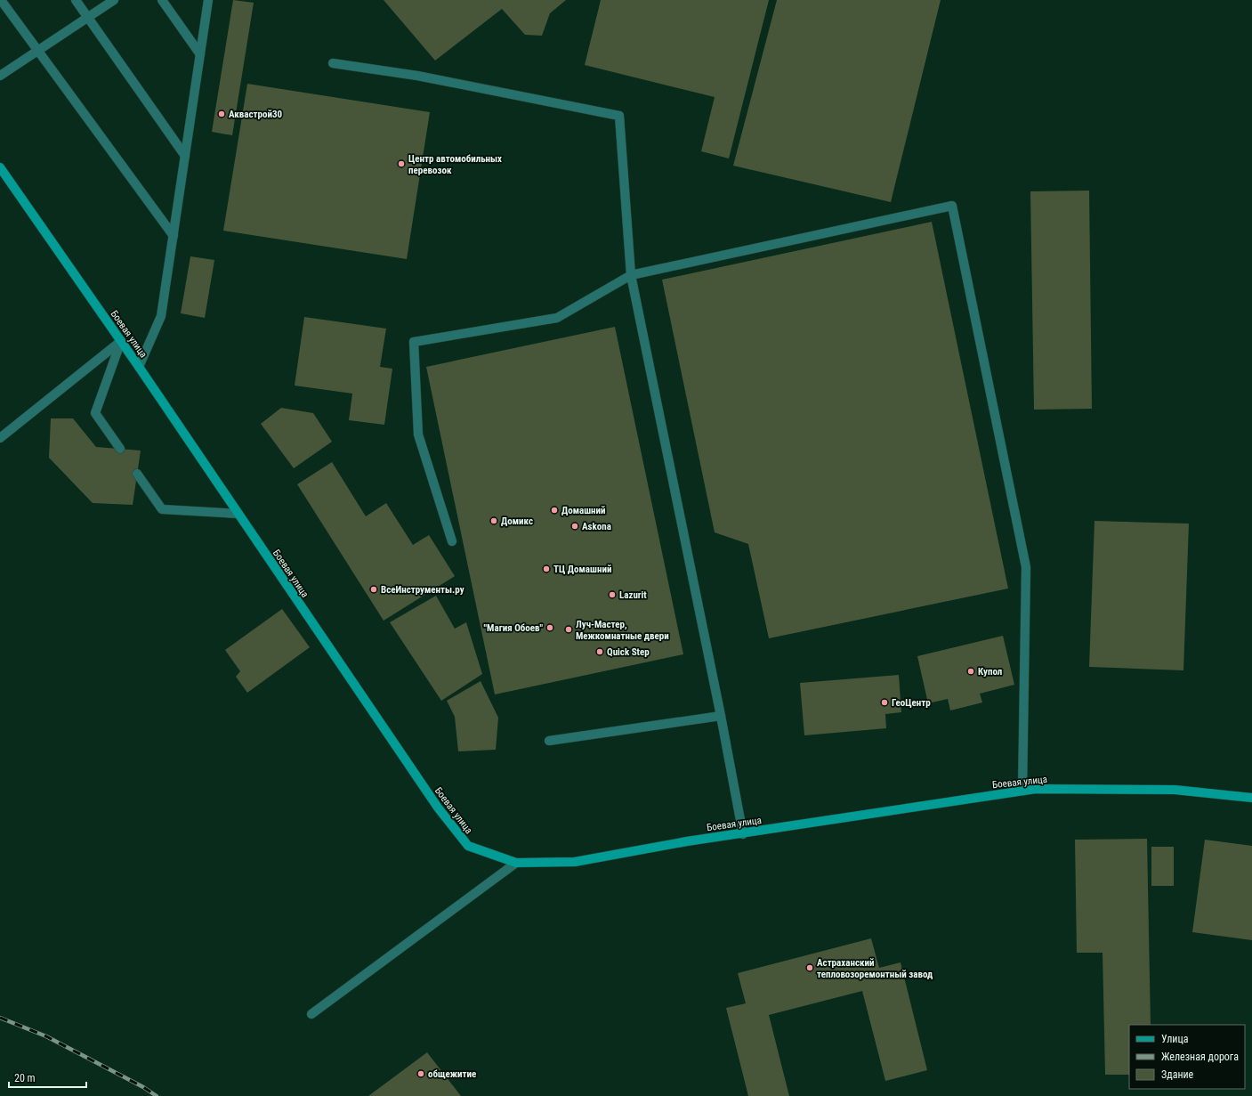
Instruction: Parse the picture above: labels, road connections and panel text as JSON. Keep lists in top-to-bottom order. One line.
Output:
{"streets":{"main road":["Боевая улица"]},"places":["Аквастрой30","Центр автомобильных перевозок","Домашний","Домикс","Askona","ТЦ Домашний","ВсеИнструменты.ру","Lazurit","\"Магия Обоев\"","Луч-Мастер, Межкомнатные двери","Quick Step","Купол","ГеоЦентр","Астраханский тепловозоремонтный завод","общежитие"],"legend":["Улица","Железная дорога","Здание"],"scale_bar":"20 m"}
